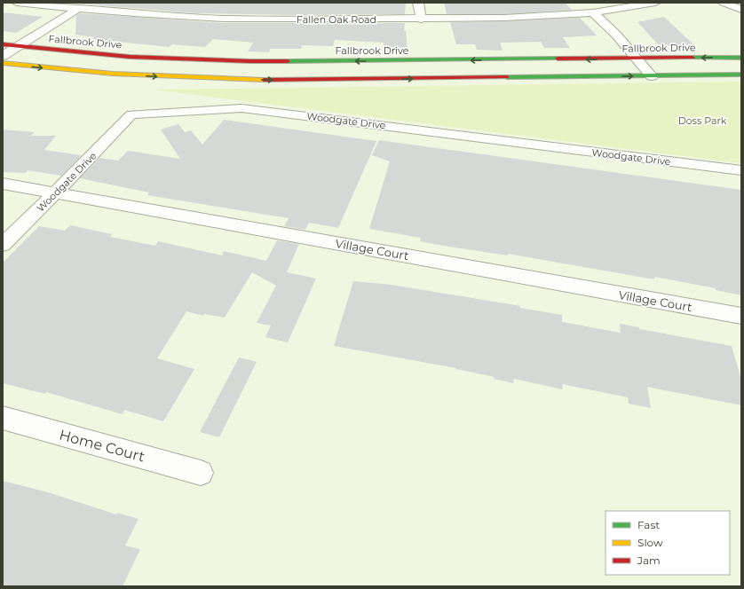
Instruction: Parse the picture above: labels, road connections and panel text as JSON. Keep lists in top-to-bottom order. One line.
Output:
{"streets":{"main road":["Fallbrook Drive"],"street":["Fallen Oak Road","Woodgate Drive","Village Court","Home Court"]},"crossings":[["Woodgate Drive","Village Court"]],"parks":["Doss Park"],"legend":["Fast","Slow","Jam"]}
